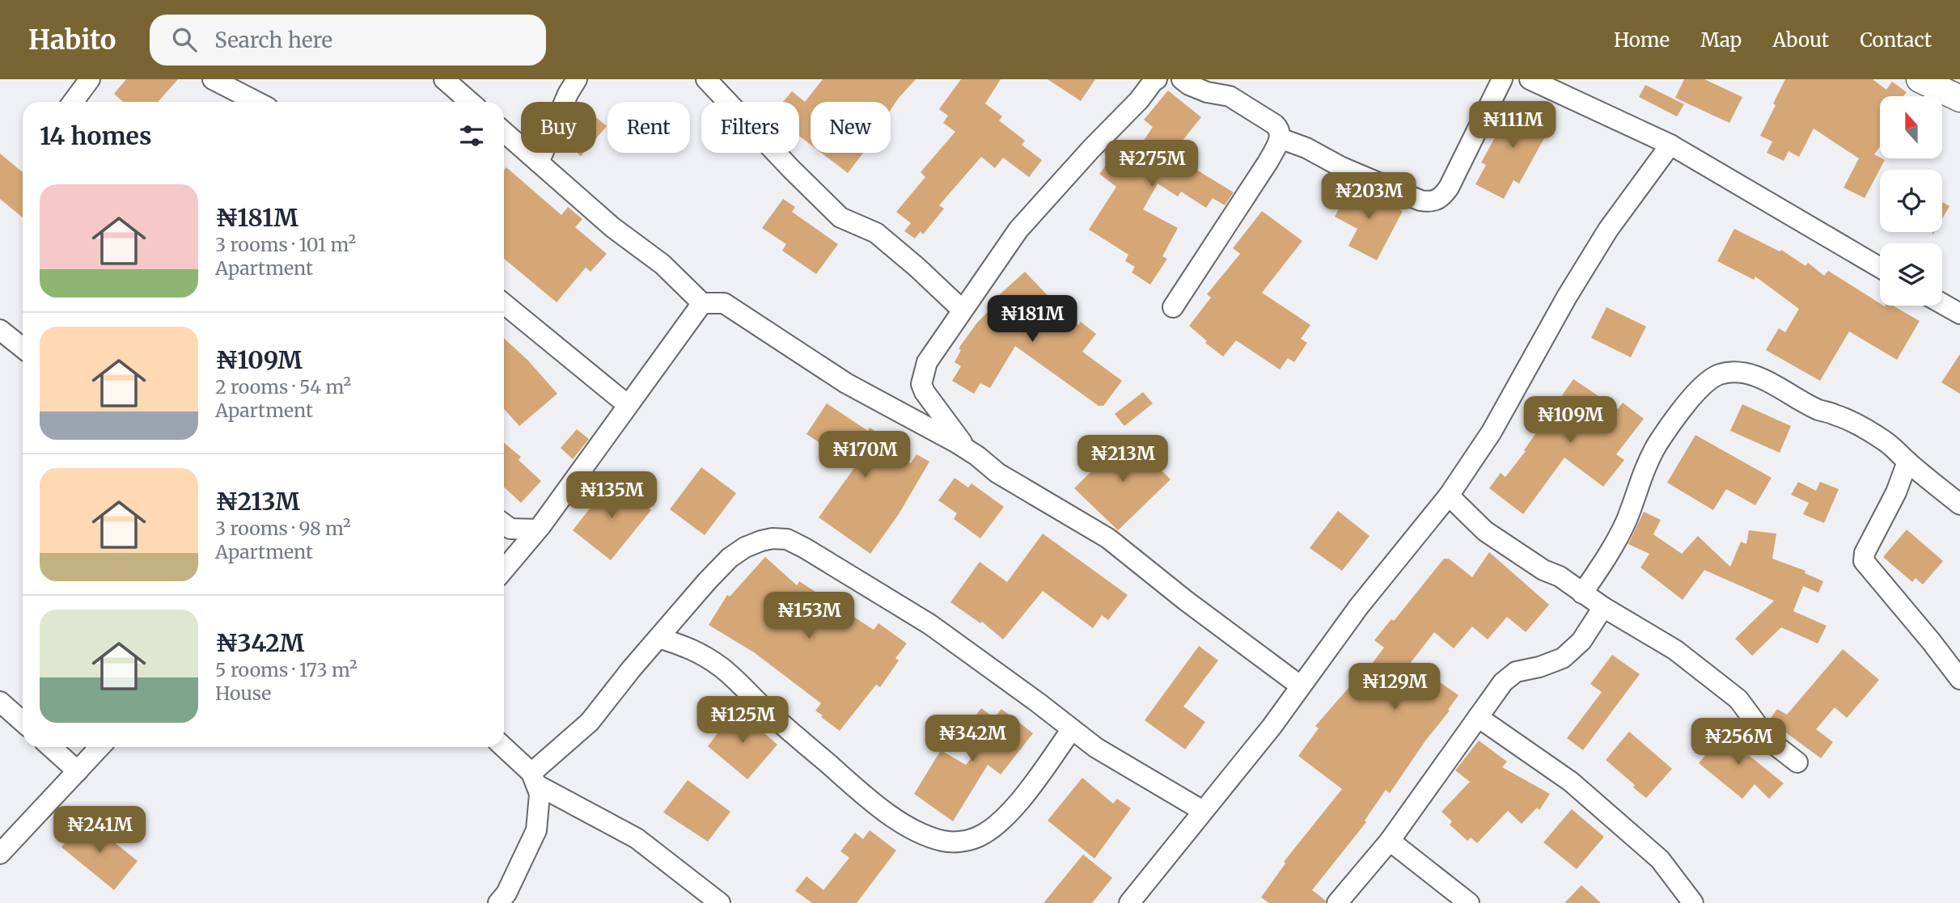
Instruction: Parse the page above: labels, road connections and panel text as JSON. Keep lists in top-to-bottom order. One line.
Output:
{"north":"top","page":{"header":"Habito","search":"Search here","nav":["Home","Map","About","Contact"],"price":["₦111M","₦275M","₦203M","₦181M","₦109M","₦170M","₦213M","₦135M","₦153M","₦129M","₦125M","₦342M","₦256M","₦241M"],"chip":["Buy","Rent","Filters","New"],"heading":"14 homes","list":[{"name":"₦181M","note":"3 rooms · 101 m² · Apartment"},{"name":"₦109M","note":"2 rooms · 54 m² · Apartment"},{"name":"₦213M","note":"3 rooms · 98 m² · Apartment"},{"name":"₦342M","note":"5 rooms · 173 m² · House"}]}}
